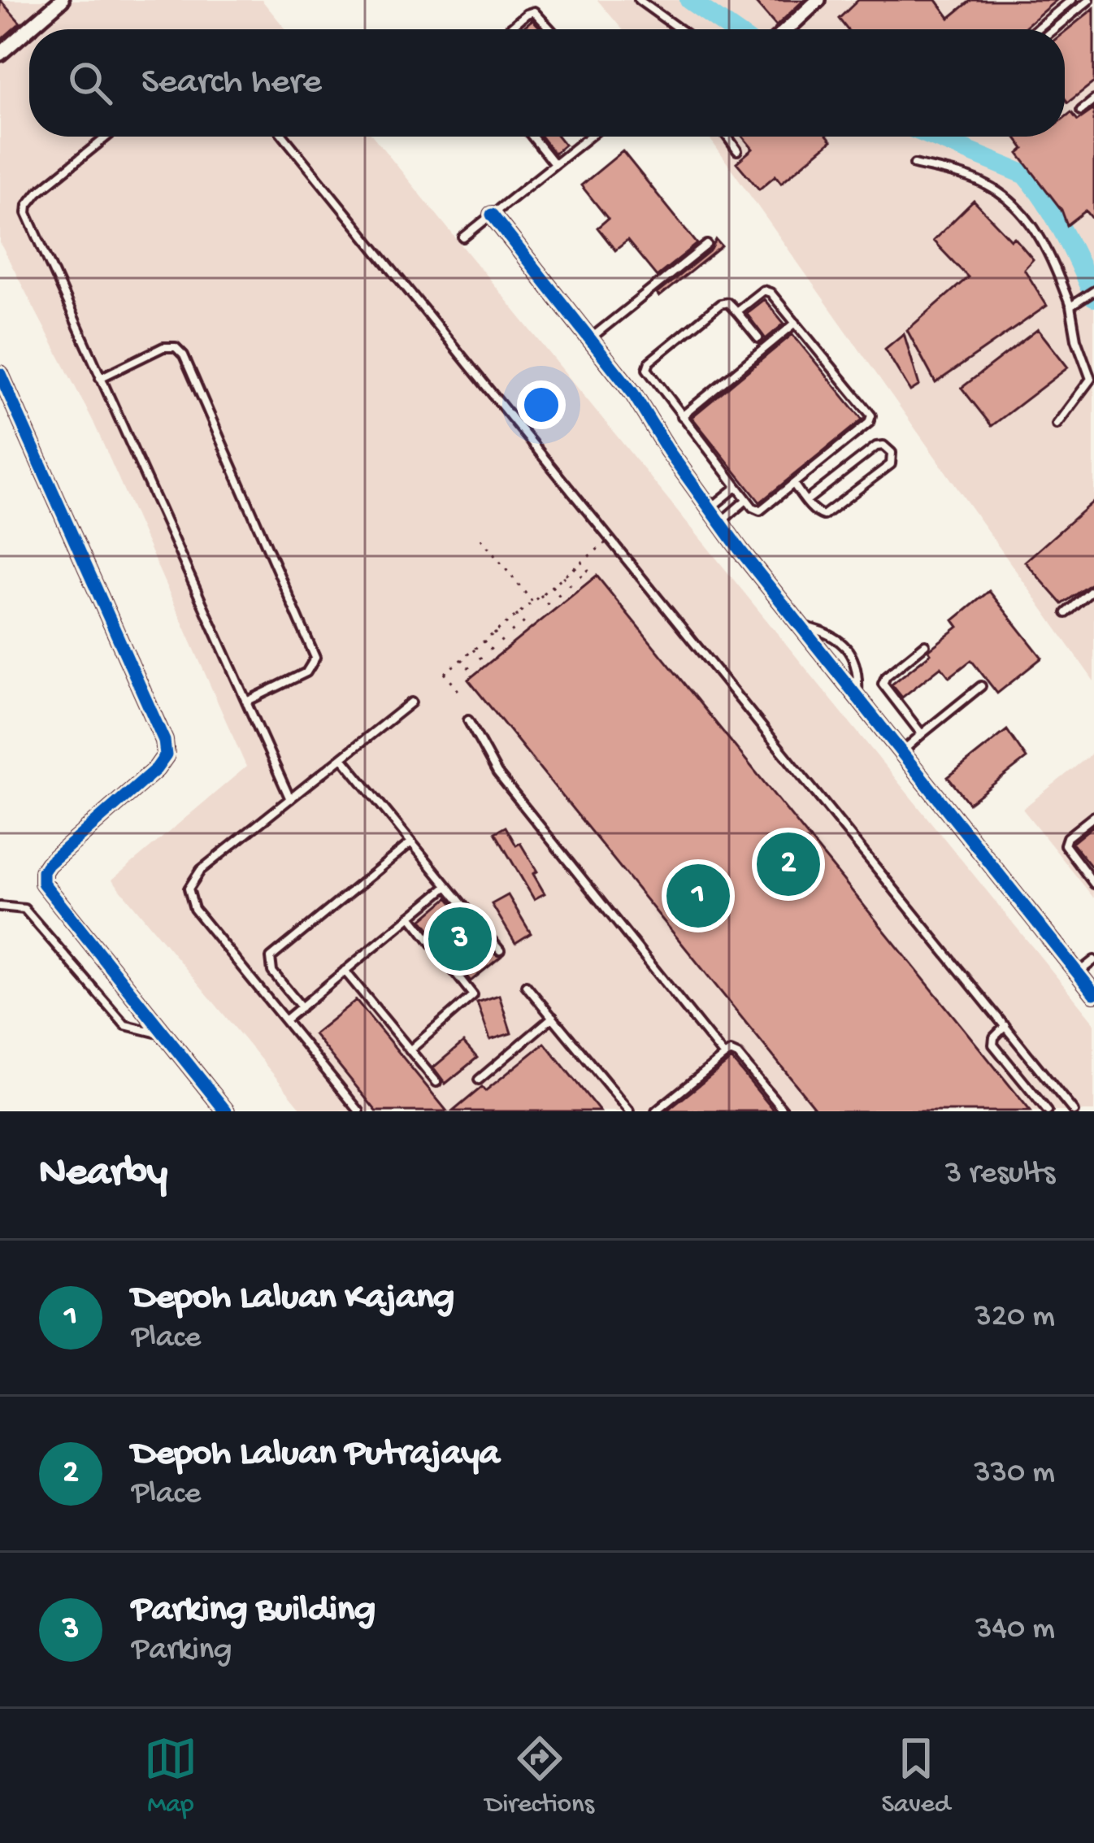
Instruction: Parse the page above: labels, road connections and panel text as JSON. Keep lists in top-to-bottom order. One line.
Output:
{"page":{"search":"Search here","pins":["2","1","3"],"heading":["Nearby","3 results"],"list":[{"mark":"1","name":"Depoh Laluan Kajang","note":"Place","value":"320 m"},{"mark":"2","name":"Depoh Laluan Putrajaya","note":"Place","value":"330 m"},{"mark":"3","name":"Parking Building","note":"Parking","value":"340 m"}],"nav":["Map","Directions","Saved"]}}
